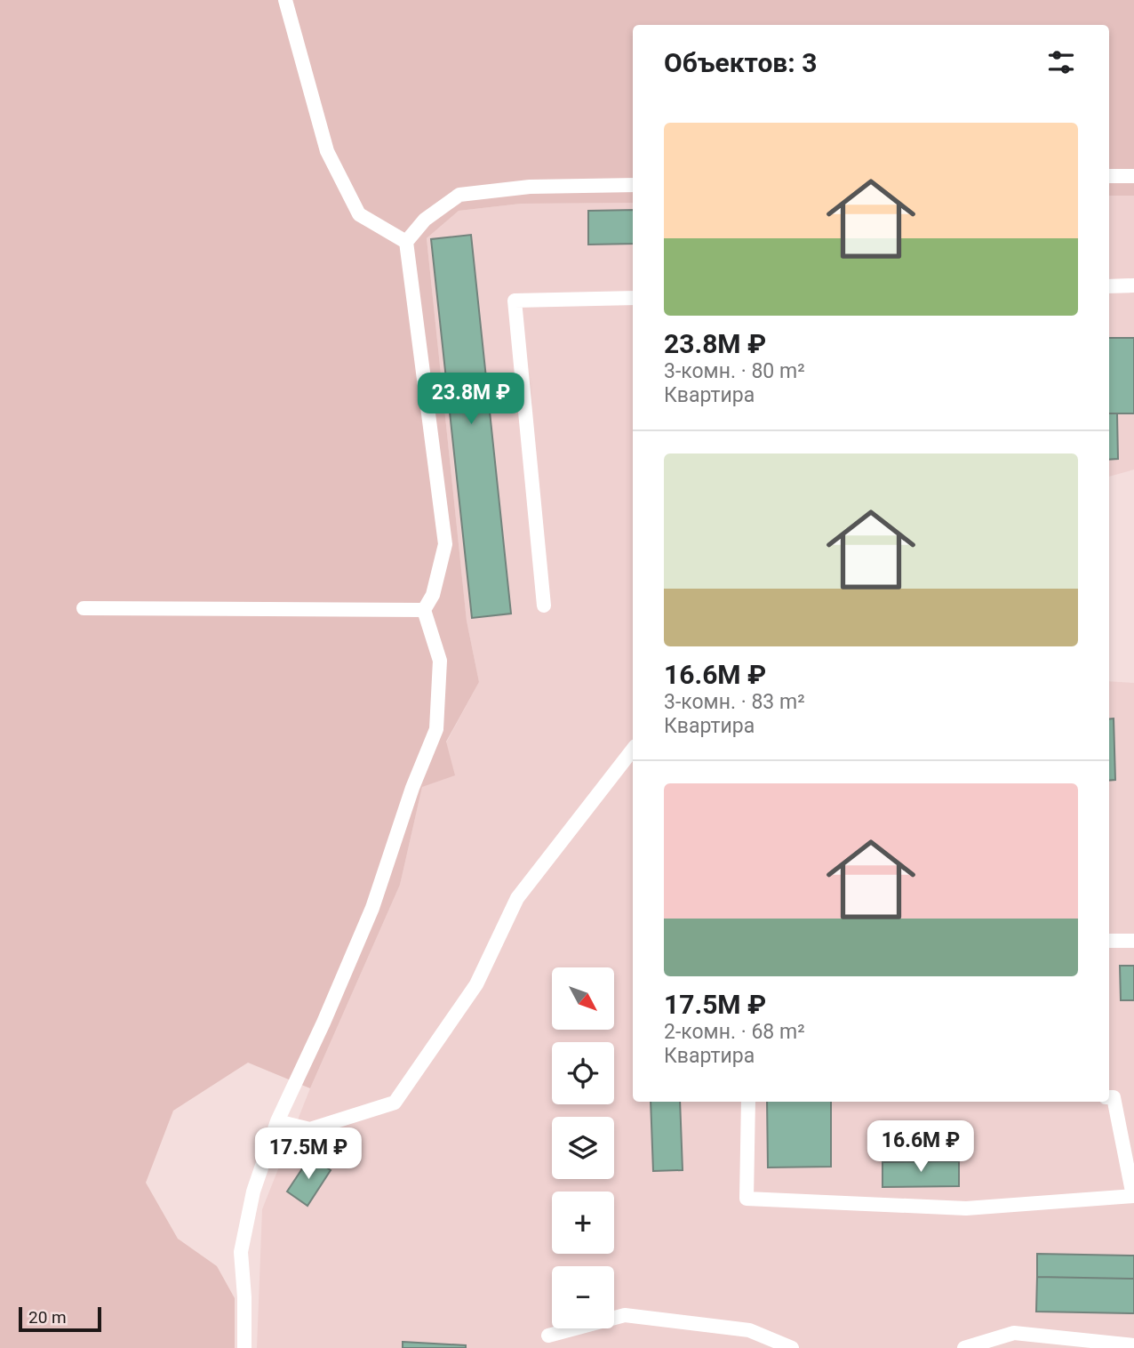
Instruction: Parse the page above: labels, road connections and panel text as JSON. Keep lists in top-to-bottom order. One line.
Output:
{"scale_bar":"20 m","north":"bottom right","page":{"heading":"Объектов: 3","list":[{"name":"23.8M ₽","note":"3-комн. · 80 m² · Квартира"},{"name":"16.6M ₽","note":"3-комн. · 83 m² · Квартира"},{"name":"17.5M ₽","note":"2-комн. · 68 m² · Квартира"}],"price":["23.8M ₽","16.6M ₽","17.5M ₽"],"map_buttons":["+","−"],"scale":"20 m"}}
